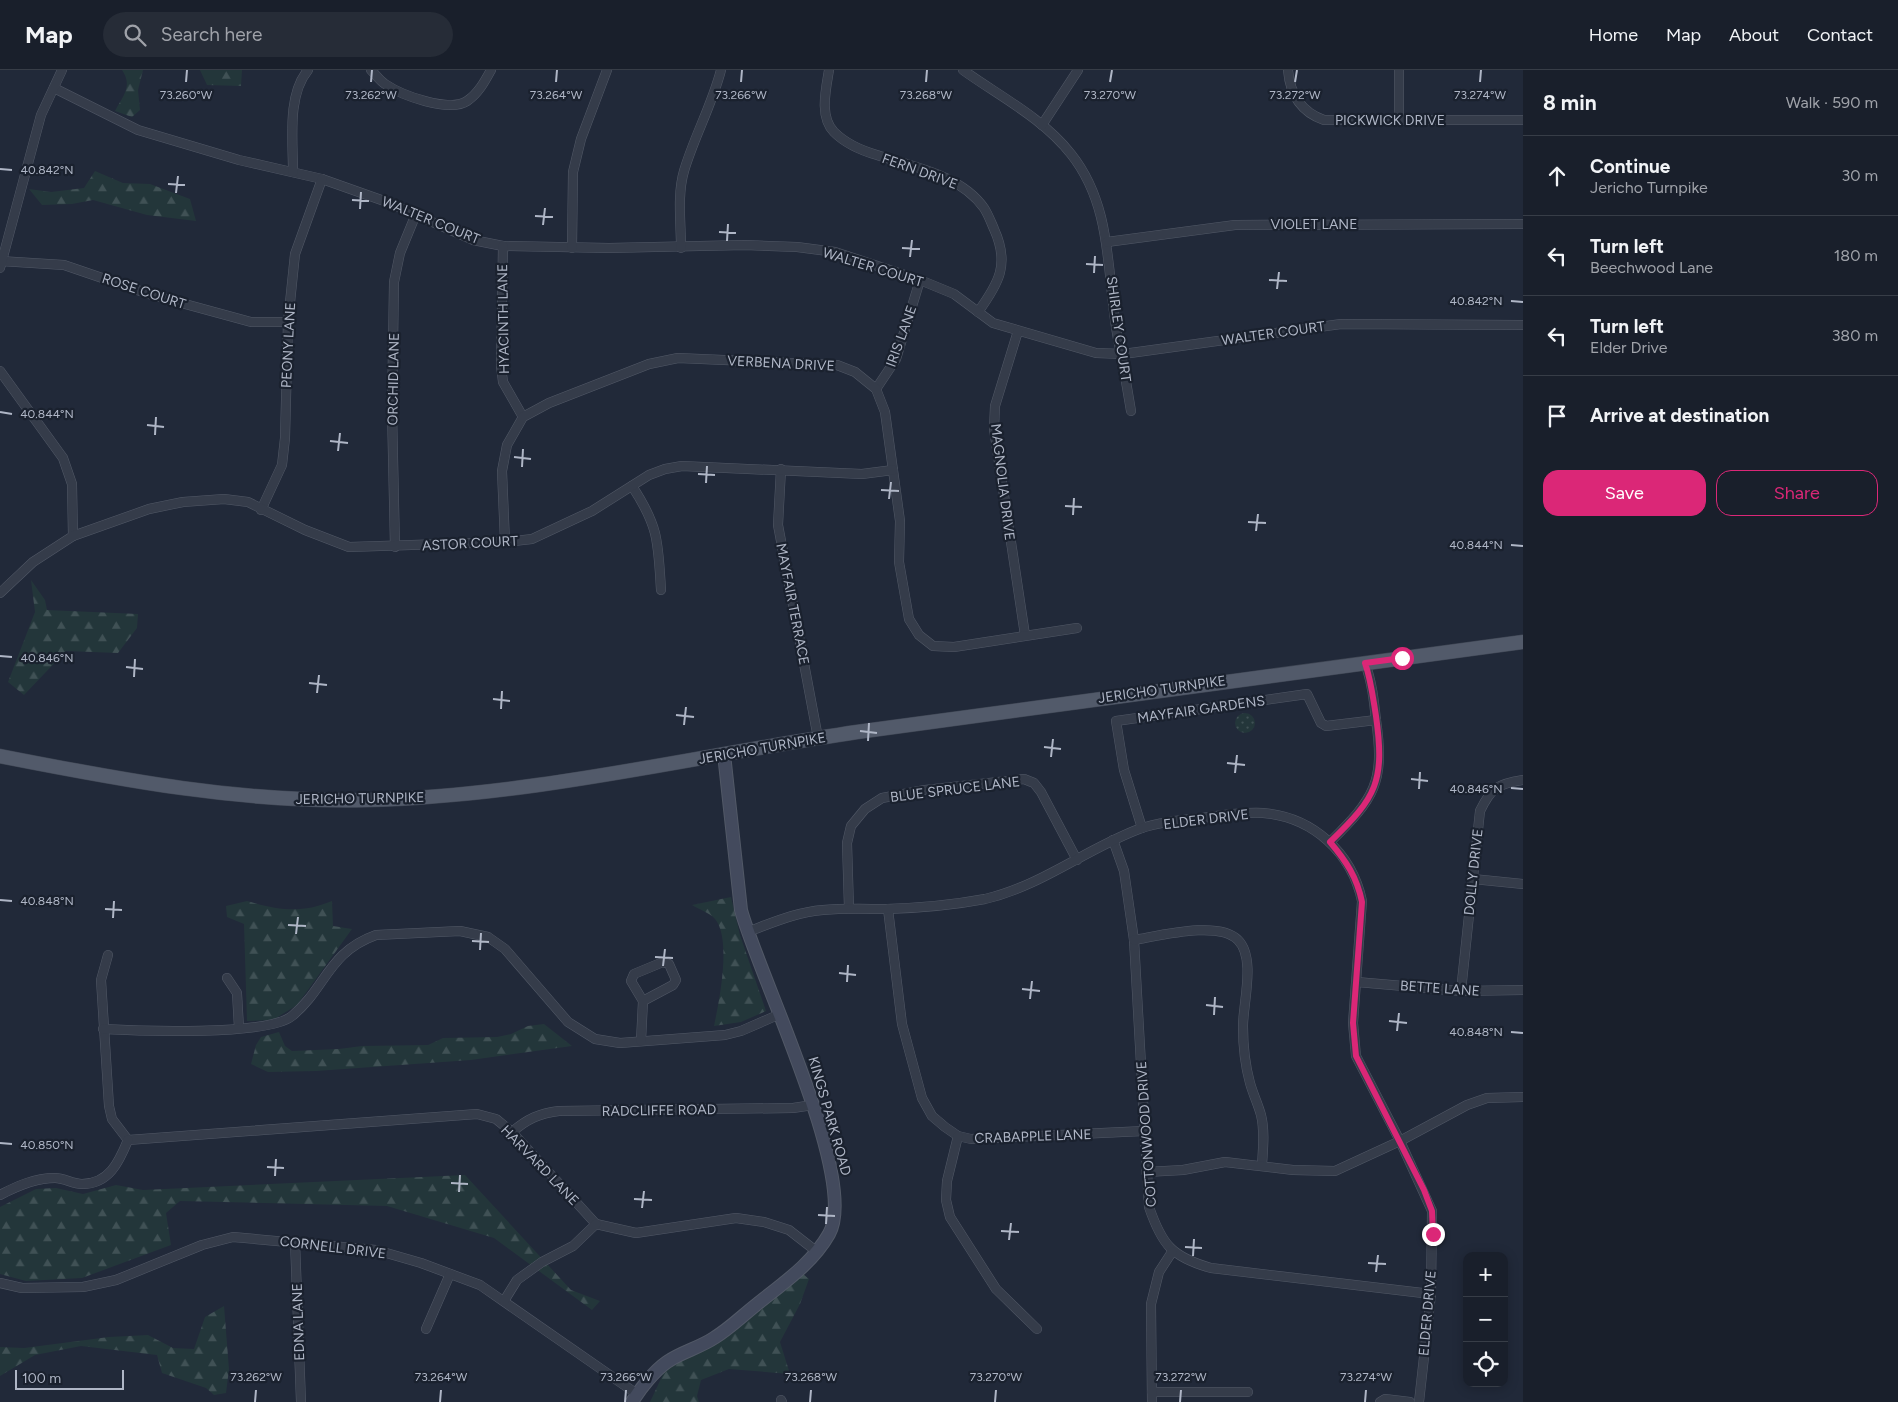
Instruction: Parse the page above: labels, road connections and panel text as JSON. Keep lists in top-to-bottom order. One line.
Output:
{"streets":{"main road":["JERICHO TURNPIKE"],"street":["PICKWICK DRIVE","FERN DRIVE","WALTER COURT","VIOLET LANE","ROSE COURT","HYACINTH LANE","SHIRLEY COURT","IRIS LANE","PEONY LANE","VERBENA DRIVE","ORCHID LANE","MAGNOLIA DRIVE","ASTOR COURT","MAYFAIR TERRACE","MAYFAIR GARDENS","BLUE SPRUCE LANE","ELDER DRIVE","DOLLY DRIVE","BETTE LANE","RADCLIFFE ROAD","KINGS PARK ROAD","COTTONWOOD DRIVE","CRABAPPLE LANE","HARVARD LANE","CORNELL DRIVE","EDNA LANE"]},"crossings":[["FERN DRIVE","WALTER COURT"],["WALTER COURT","HYACINTH LANE"],["WALTER COURT","SHIRLEY COURT"],["WALTER COURT","IRIS LANE"],["WALTER COURT","PEONY LANE"],["WALTER COURT","ORCHID LANE"],["WALTER COURT","MAGNOLIA DRIVE"],["VIOLET LANE","SHIRLEY COURT"],["ROSE COURT","PEONY LANE"],["HYACINTH LANE","VERBENA DRIVE"],["IRIS LANE","VERBENA DRIVE"],["PEONY LANE","ASTOR COURT"],["VERBENA DRIVE","MAGNOLIA DRIVE"],["VERBENA DRIVE","ASTOR COURT"],["ORCHID LANE","ASTOR COURT"],["ASTOR COURT","MAYFAIR TERRACE"],["MAYFAIR TERRACE","JERICHO TURNPIKE"],["JERICHO TURNPIKE","KINGS PARK ROAD"],["MAYFAIR GARDENS","ELDER DRIVE"],["BLUE SPRUCE LANE","ELDER DRIVE"],["ELDER DRIVE","BETTE LANE"],["ELDER DRIVE","KINGS PARK ROAD"],["ELDER DRIVE","COTTONWOOD DRIVE"],["ELDER DRIVE","CRABAPPLE LANE"],["DOLLY DRIVE","BETTE LANE"],["RADCLIFFE ROAD","KINGS PARK ROAD"],["RADCLIFFE ROAD","HARVARD LANE"],["KINGS PARK ROAD","CORNELL DRIVE"],["COTTONWOOD DRIVE","CRABAPPLE LANE"],["CORNELL DRIVE","EDNA LANE"]],"scale_bar":"100 m","page":{"header":"Map","search":"Search here","nav":["Home","Map","About","Contact"],"heading":["8 min","Walk · 590 m"],"list":[["Continue","Jericho Turnpike","30 m"],["Turn left","Beechwood Lane","180 m"],["Turn left","Elder Drive","380 m"],"Arrive at destination"],"buttons":["Save","Share"],"map_buttons":["+","−"],"scale":"100 m"},"coordinates":["73.260°W","73.262°W","73.264°W","73.266°W","73.268°W","73.270°W","73.272°W","73.274°W","40.842°N","40.844°N","40.846°N","40.848°N","40.850°N"]}
